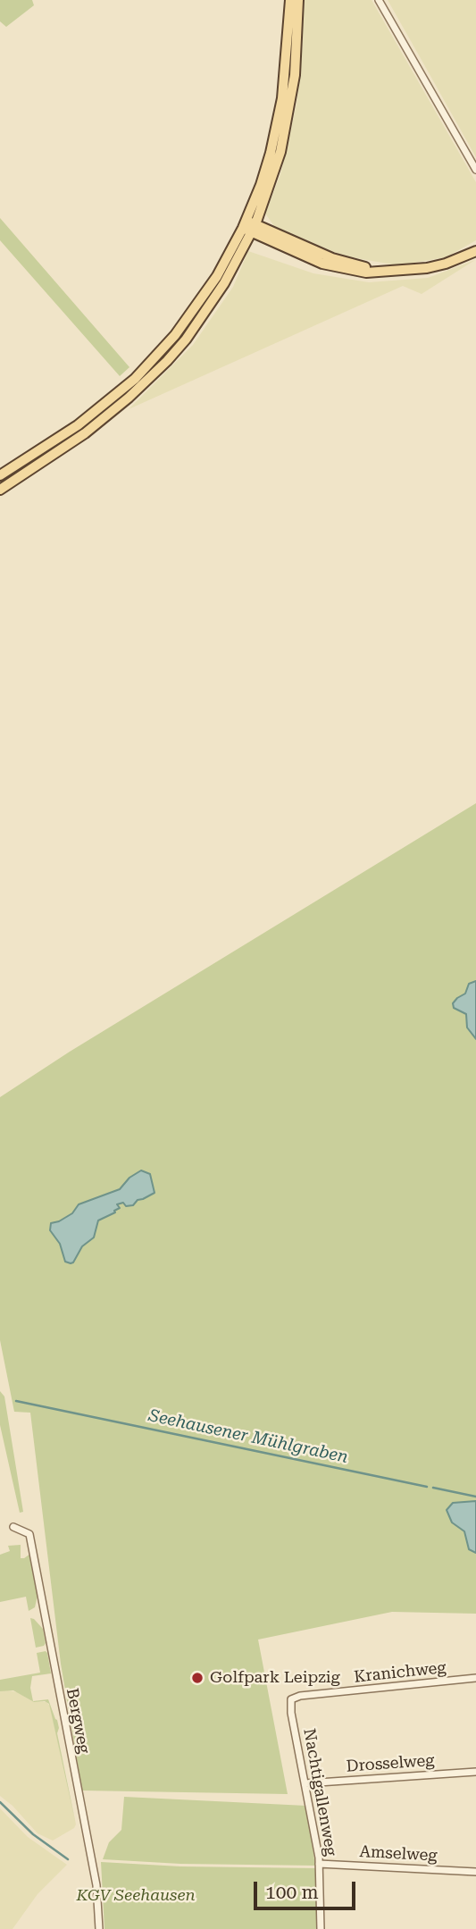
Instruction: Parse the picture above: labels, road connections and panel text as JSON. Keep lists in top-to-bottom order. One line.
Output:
{"streets":{"street":["Kranichweg","Bergweg","Drosselweg","Nachtigallenweg","Amselweg"]},"crossings":[["Kranichweg","Nachtigallenweg"],["Drosselweg","Nachtigallenweg"],["Nachtigallenweg","Amselweg"]],"water":["Seehausener Mühlgraben"],"parks":["KGV Seehausen"],"places":["Golfpark Leipzig"],"scale_bar":"100 m"}
